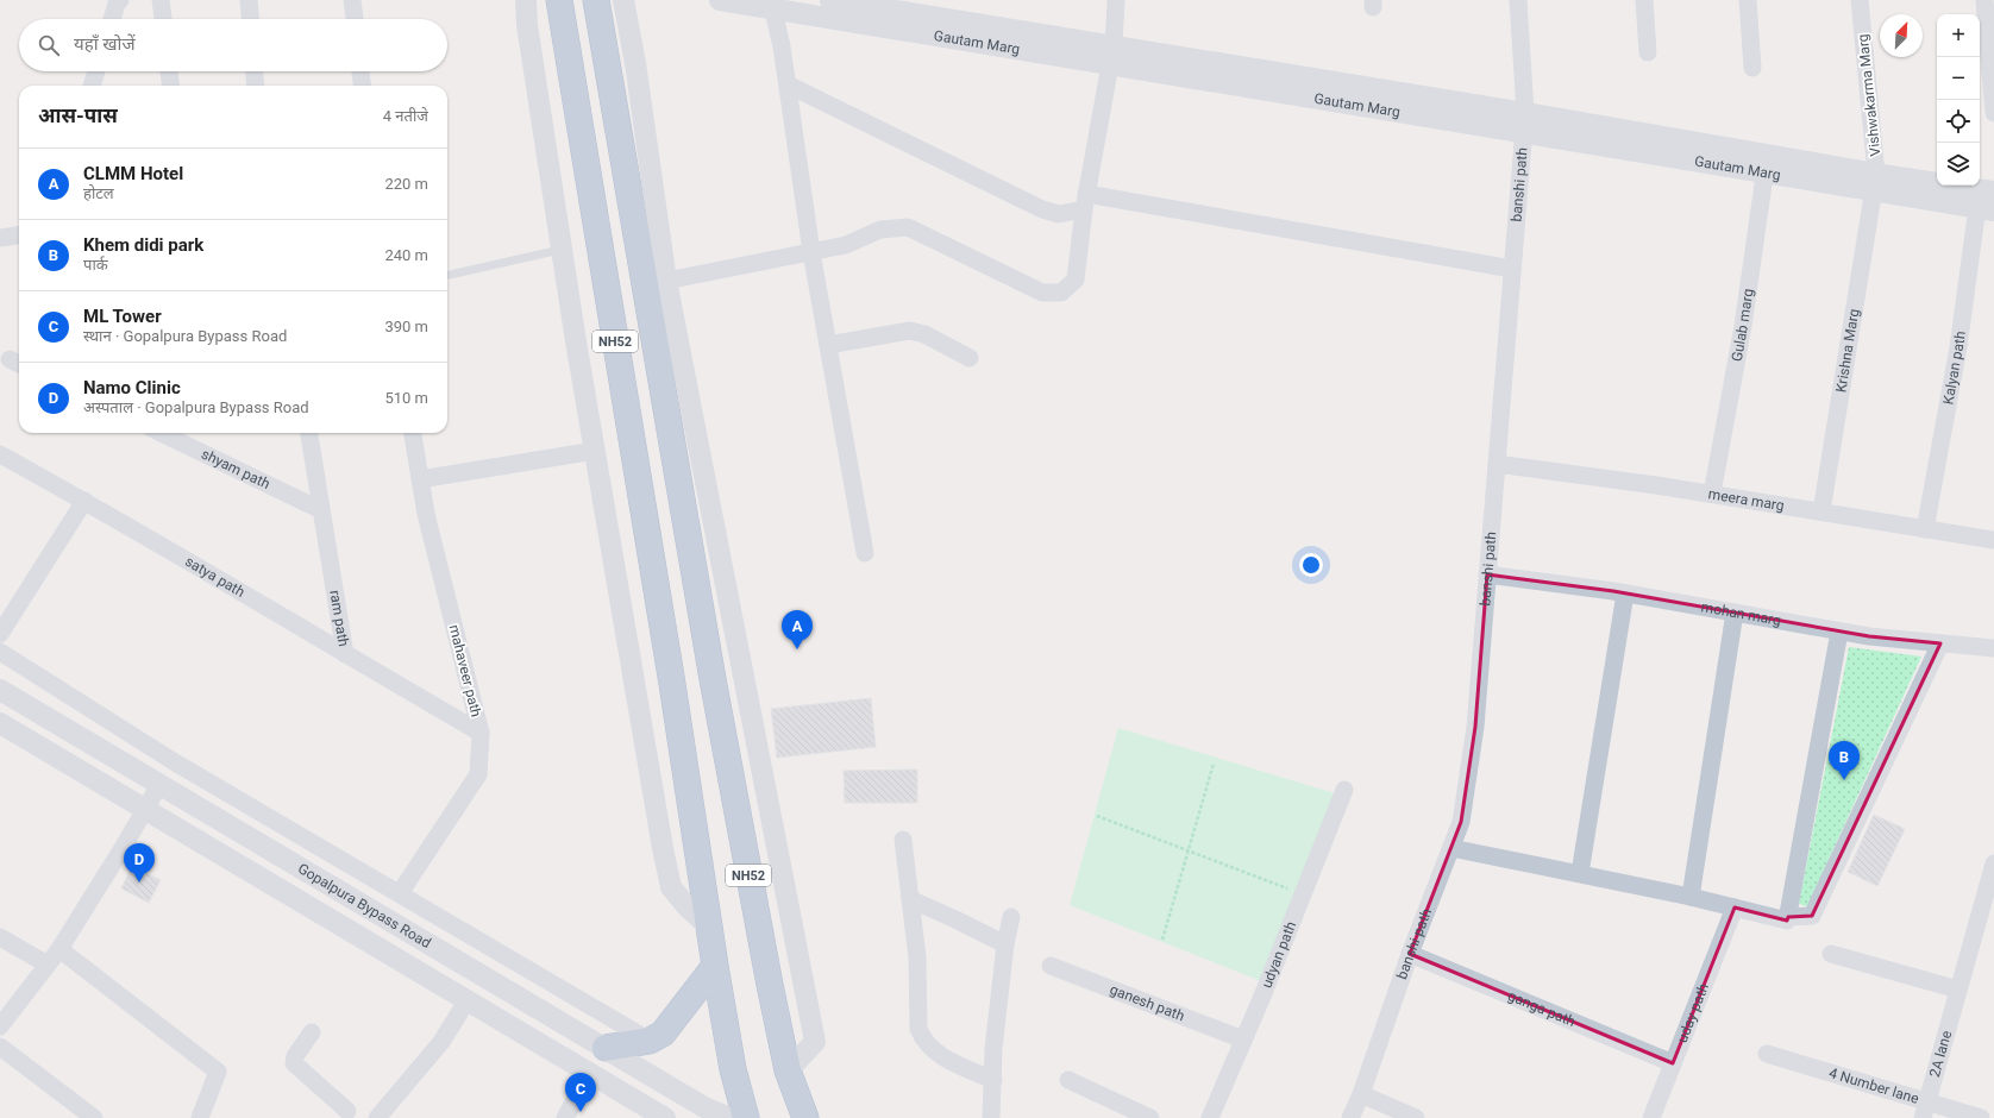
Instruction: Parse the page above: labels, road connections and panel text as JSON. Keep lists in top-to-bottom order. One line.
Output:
{"streets":{"highway":["NH52"],"street":["Gautam Marg","Vishwakarma Marg","banshi path","Gulab marg","Krishna Marg","Kalyan path","shyam path","meera marg","satya path","mohan marg","ram path","mahaveer path","Gopalpura Bypass Road","udyan path","ganesh path","ganga path","uday path","2A lane","4 Number lane"]},"crossings":[["Gautam Marg","Vishwakarma Marg"],["Gautam Marg","banshi path"],["Gautam Marg","Gulab marg"],["Gautam Marg","Krishna Marg"],["Gautam Marg","Kalyan path"],["Vishwakarma Marg","Krishna Marg"],["banshi path","meera marg"],["banshi path","mohan marg"],["banshi path","ganga path"],["Gulab marg","meera marg"],["Krishna Marg","meera marg"],["Kalyan path","meera marg"],["shyam path","ram path"],["satya path","ram path"],["ram path","mahaveer path"],["udyan path","ganesh path"],["ganga path","uday path"],["2A lane","4 Number lane"]],"north":"top right","page":{"map_buttons":["+","−"],"search":"यहाँ खोजें","heading":["आस-पास","4 नतीजे"],"list":[{"mark":"A","name":"CLMM Hotel","note":"होटल","value":"220 m"},{"mark":"B","name":"Khem didi park","note":"पार्क","value":"240 m"},{"mark":"C","name":"ML Tower","note":"स्थान · Gopalpura Bypass Road","value":"390 m"},{"mark":"D","name":"Namo Clinic","note":"अस्पताल · Gopalpura Bypass Road","value":"510 m"}],"pins":["A","B","D","C"]}}
